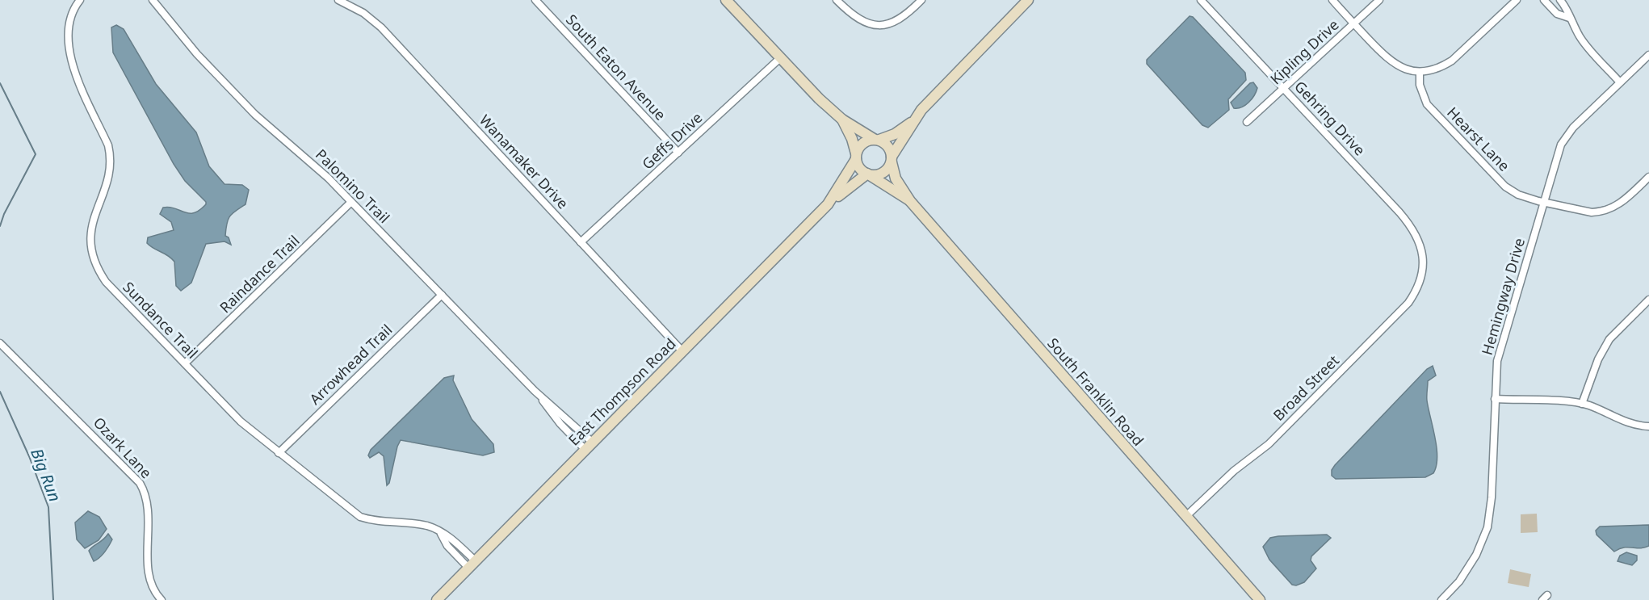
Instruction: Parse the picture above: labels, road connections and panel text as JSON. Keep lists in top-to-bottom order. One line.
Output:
{"streets":{"main road":["East Thompson Road","South Franklin Road"],"street":["Kipling Drive","South Eaton Avenue","Gehring Drive","Hearst Lane","Geffs Drive","Wanamaker Drive","Palomino Trail","Raindance Trail","Hemingway Drive","Sundance Trail","Arrowhead Trail","Broad Street","Ozark Lane"]},"crossings":[["Kipling Drive","Gehring Drive"],["South Eaton Avenue","Geffs Drive"],["Gehring Drive","Broad Street"],["Hearst Lane","Hemingway Drive"],["Geffs Drive","Wanamaker Drive"],["Wanamaker Drive","East Thompson Road"],["Palomino Trail","Raindance Trail"],["Palomino Trail","Arrowhead Trail"],["Palomino Trail","East Thompson Road"],["Raindance Trail","Sundance Trail"],["Sundance Trail","Arrowhead Trail"],["Sundance Trail","East Thompson Road"],["Broad Street","South Franklin Road"],["East Thompson Road","South Franklin Road"]],"water":["Big Run"]}
